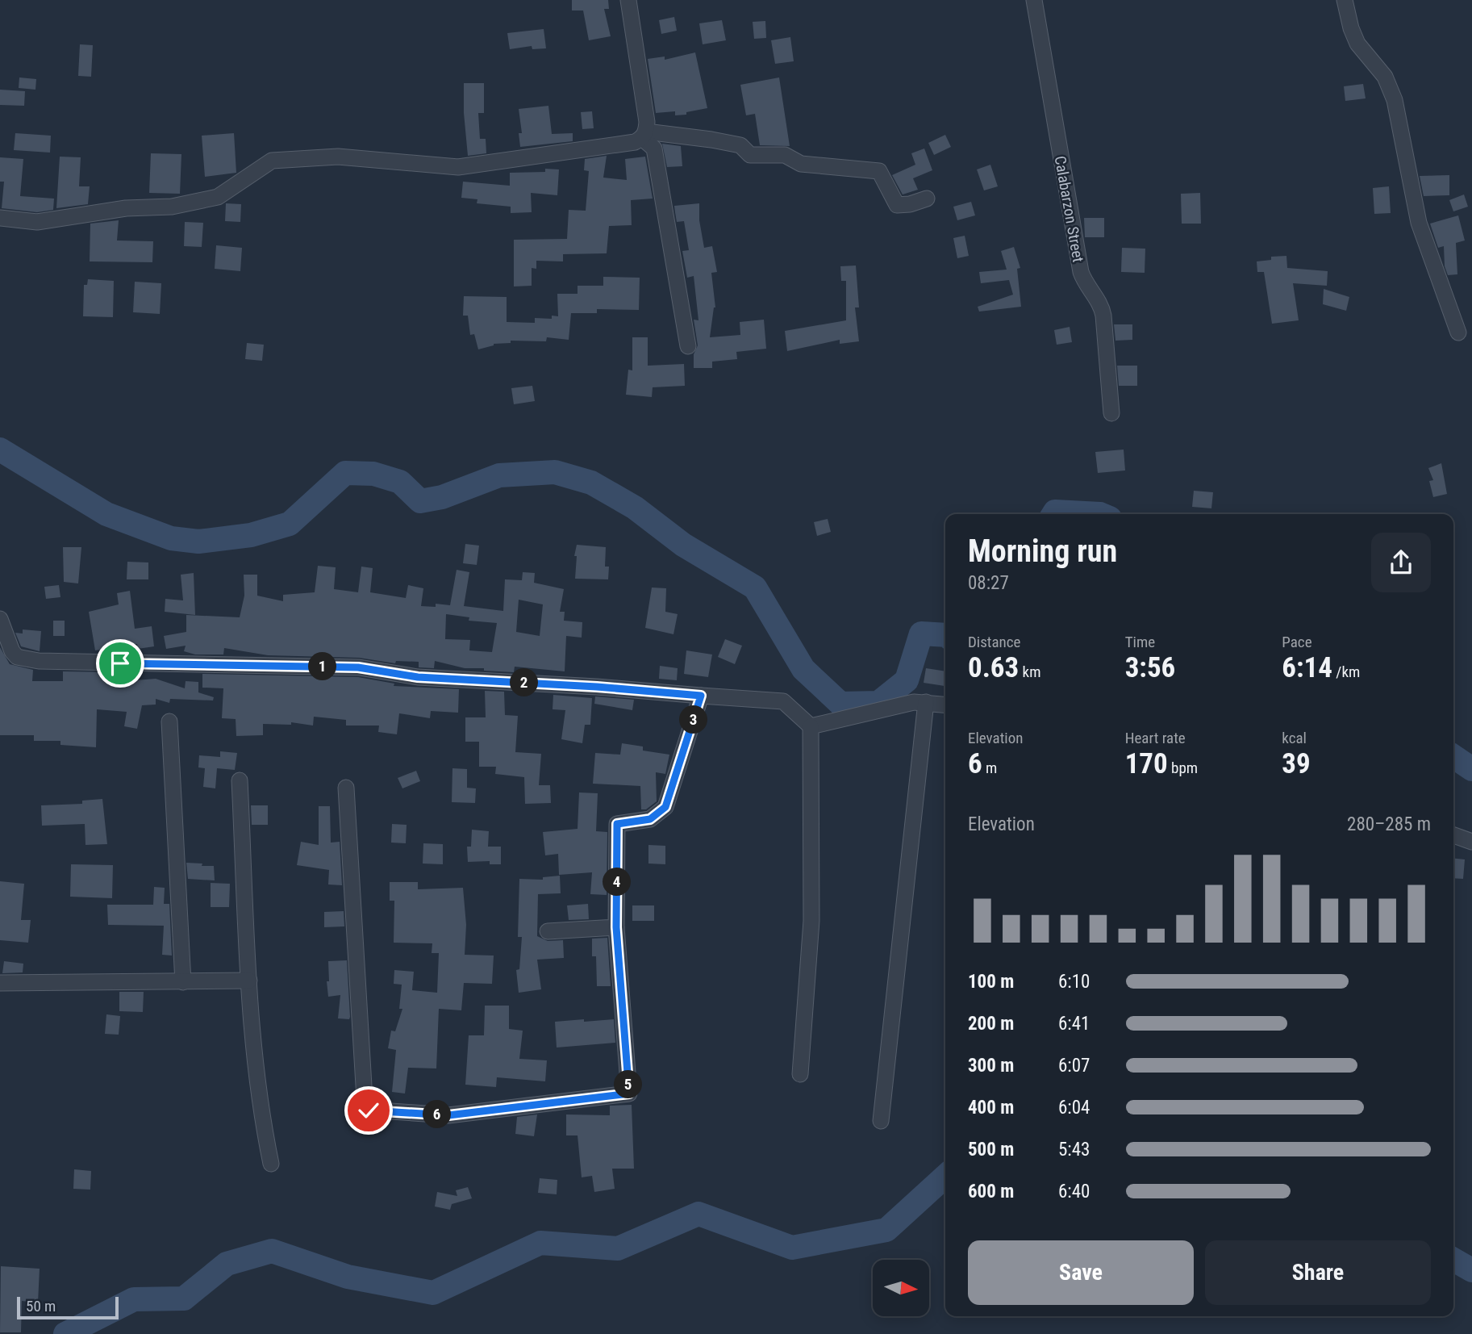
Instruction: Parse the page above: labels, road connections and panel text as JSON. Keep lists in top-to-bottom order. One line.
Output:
{"streets":{"street":["Calabarzon Street"]},"scale_bar":"50 m","north":"right","page":{"heading":["Morning run","08:27"],"stats":[["Distance","0.63 km"],["Time","3:56"],["Pace","6:14 /km"],["Elevation","6 m"],["Heart rate","170 bpm"],["kcal","39"]],"pins":["1","2","3","4","5","6"],"chart":["Elevation","280–285 m"],"list":[{"name":"100 m","note":"6:10"},{"name":"200 m","note":"6:41"},{"name":"300 m","note":"6:07"},{"name":"400 m","note":"6:04"},{"name":"500 m","note":"5:43"},{"name":"600 m","note":"6:40"}],"buttons":["Save","Share"],"scale":"50 m"}}
